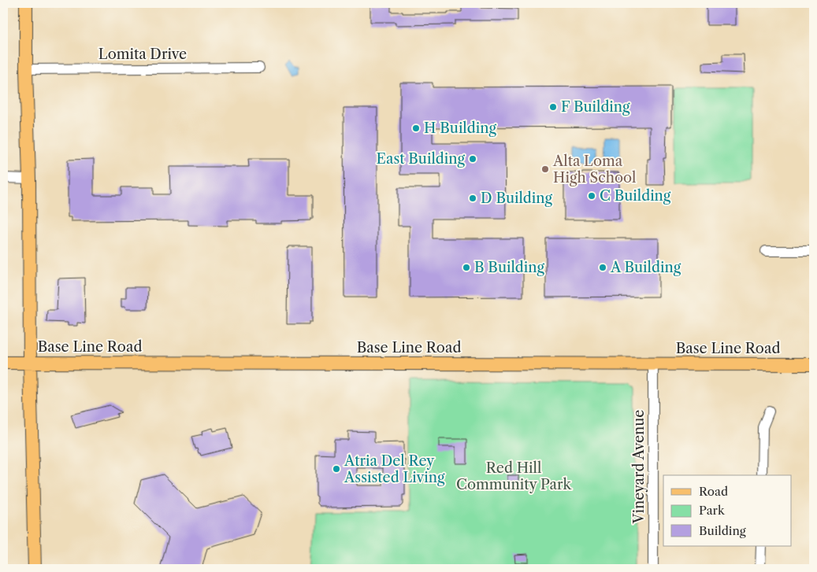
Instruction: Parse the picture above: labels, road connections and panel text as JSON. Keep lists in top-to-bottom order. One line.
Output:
{"streets":{"main road":["Base Line Road"],"street":["Lomita Drive","Vineyard Avenue"]},"crossings":[["Base Line Road","Vineyard Avenue"]],"parks":["Red Hill Community Park"],"places":["F Building","H Building","East Building","Alta Loma High School","C Building","D Building","B Building","A Building","Atria Del Rey Assisted Living"],"legend":["Road","Park","Building"]}
